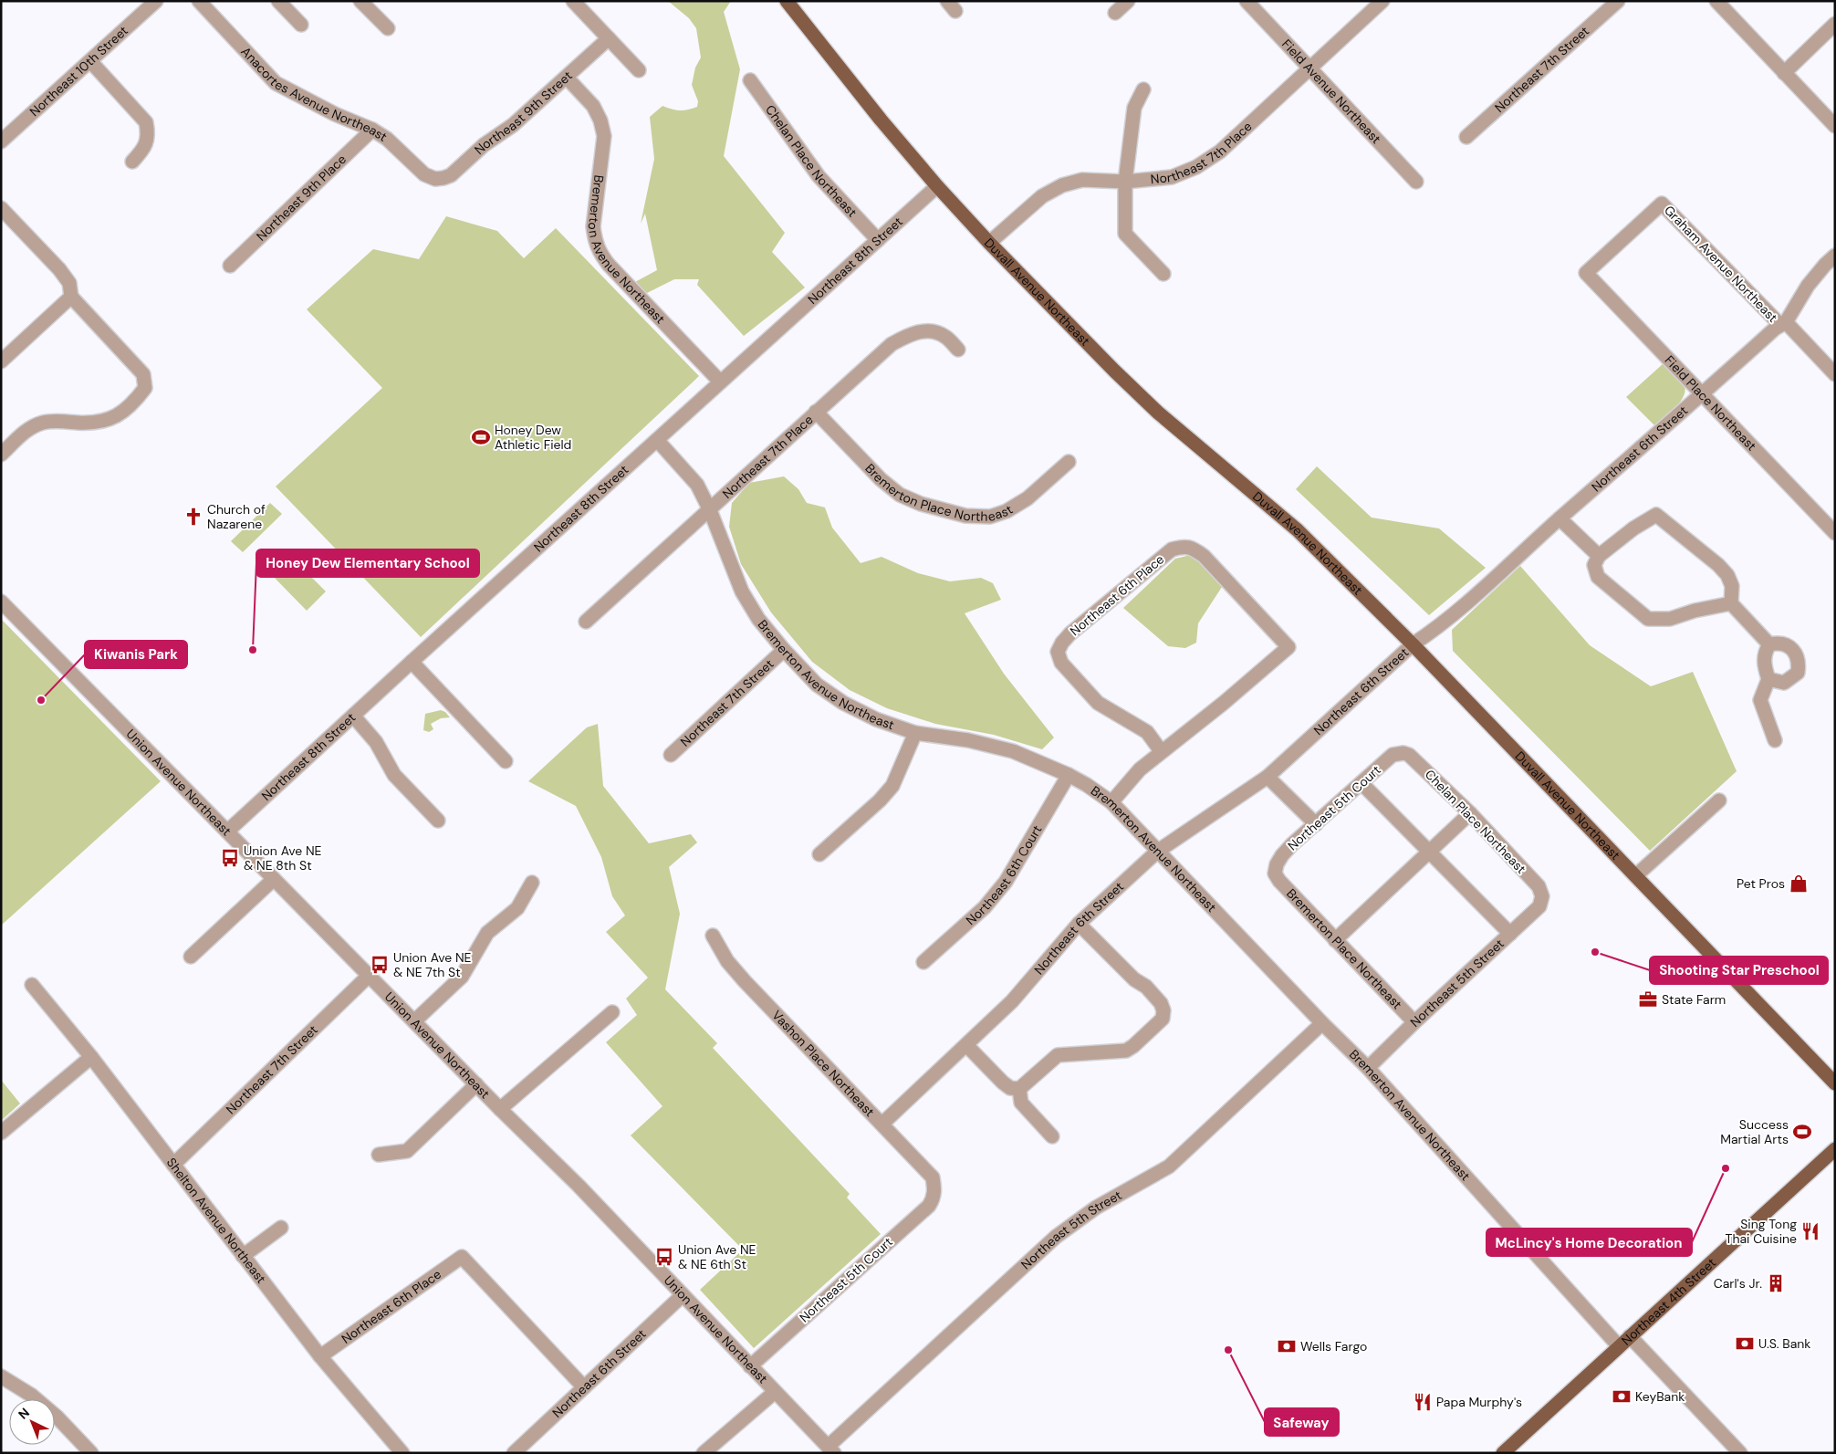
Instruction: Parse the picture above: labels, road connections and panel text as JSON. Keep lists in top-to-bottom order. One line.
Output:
{"streets":{"main road":["Duvall Avenue Northeast","Northeast 4th Street"],"street":["Northeast 7th Street","Northeast 10th Street","Field Avenue Northeast","Anacortes Avenue Northeast","Northeast 9th Street","Northeast 7th Place","Chelan Place Northeast","Northeast 9th Place","Bremerton Avenue Northeast","Northeast 8th Street","Graham Avenue Northeast","Field Place Northeast","Northeast 6th Street","Bremerton Place Northeast","Northeast 6th Place","Union Avenue Northeast","Northeast 5th Court","Northeast 6th Court","Northeast 5th Street","Vashon Place Northeast","Shelton Avenue Northeast"]},"crossings":[["Northeast 7th Street","Bremerton Avenue Northeast"],["Northeast 7th Street","Union Avenue Northeast"],["Northeast 7th Street","Shelton Avenue Northeast"],["Field Avenue Northeast","Northeast 7th Place"],["Anacortes Avenue Northeast","Northeast 9th Street"],["Anacortes Avenue Northeast","Northeast 9th Place"],["Northeast 9th Street","Bremerton Avenue Northeast"],["Northeast 7th Place","Bremerton Avenue Northeast"],["Northeast 7th Place","Duvall Avenue Northeast"],["Northeast 7th Place","Bremerton Place Northeast"],["Chelan Place Northeast","Northeast 8th Street"],["Chelan Place Northeast","Northeast 5th Court"],["Chelan Place Northeast","Northeast 5th Street"],["Bremerton Avenue Northeast","Northeast 8th Street"],["Bremerton Avenue Northeast","Northeast 6th Street"],["Bremerton Avenue Northeast","Northeast 6th Court"],["Bremerton Avenue Northeast","Northeast 5th Street"],["Bremerton Avenue Northeast","Northeast 4th Street"],["Northeast 8th Street","Duvall Avenue Northeast"],["Northeast 8th Street","Union Avenue Northeast"],["Graham Avenue Northeast","Field Place Northeast"],["Graham Avenue Northeast","Northeast 6th Street"],["Duvall Avenue Northeast","Northeast 6th Street"],["Field Place Northeast","Northeast 6th Street"],["Northeast 6th Street","Northeast 6th Place"],["Northeast 6th Street","Union Avenue Northeast"],["Northeast 6th Street","Vashon Place Northeast"],["Bremerton Place Northeast","Northeast 5th Court"],["Bremerton Place Northeast","Northeast 5th Street"],["Northeast 6th Place","Shelton Avenue Northeast"],["Union Avenue Northeast","Northeast 5th Court"],["Union Avenue Northeast","Northeast 5th Street"],["Northeast 5th Court","Vashon Place Northeast"]],"places":{"sports":["Honey Dew Athletic Field","Success Martial Arts"],"church":["Church of Nazarene"],"other":["Honey Dew Elementary School","Kiwanis Park","Shooting Star Preschool","McLincy's Home Decoration","Safeway"],"bus stop":["Union Ave NE & NE 8th St","Union Ave NE & NE 7th St","Union Ave NE & NE 6th St"],"shop":["Pet Pros"],"office":["State Farm"],"restaurant":["Sing Tong Thai Cuisine","Papa Murphy's"],"building":["Carl's Jr."],"bank":["U.S. Bank","Wells Fargo","KeyBank"]},"north":"top left"}
